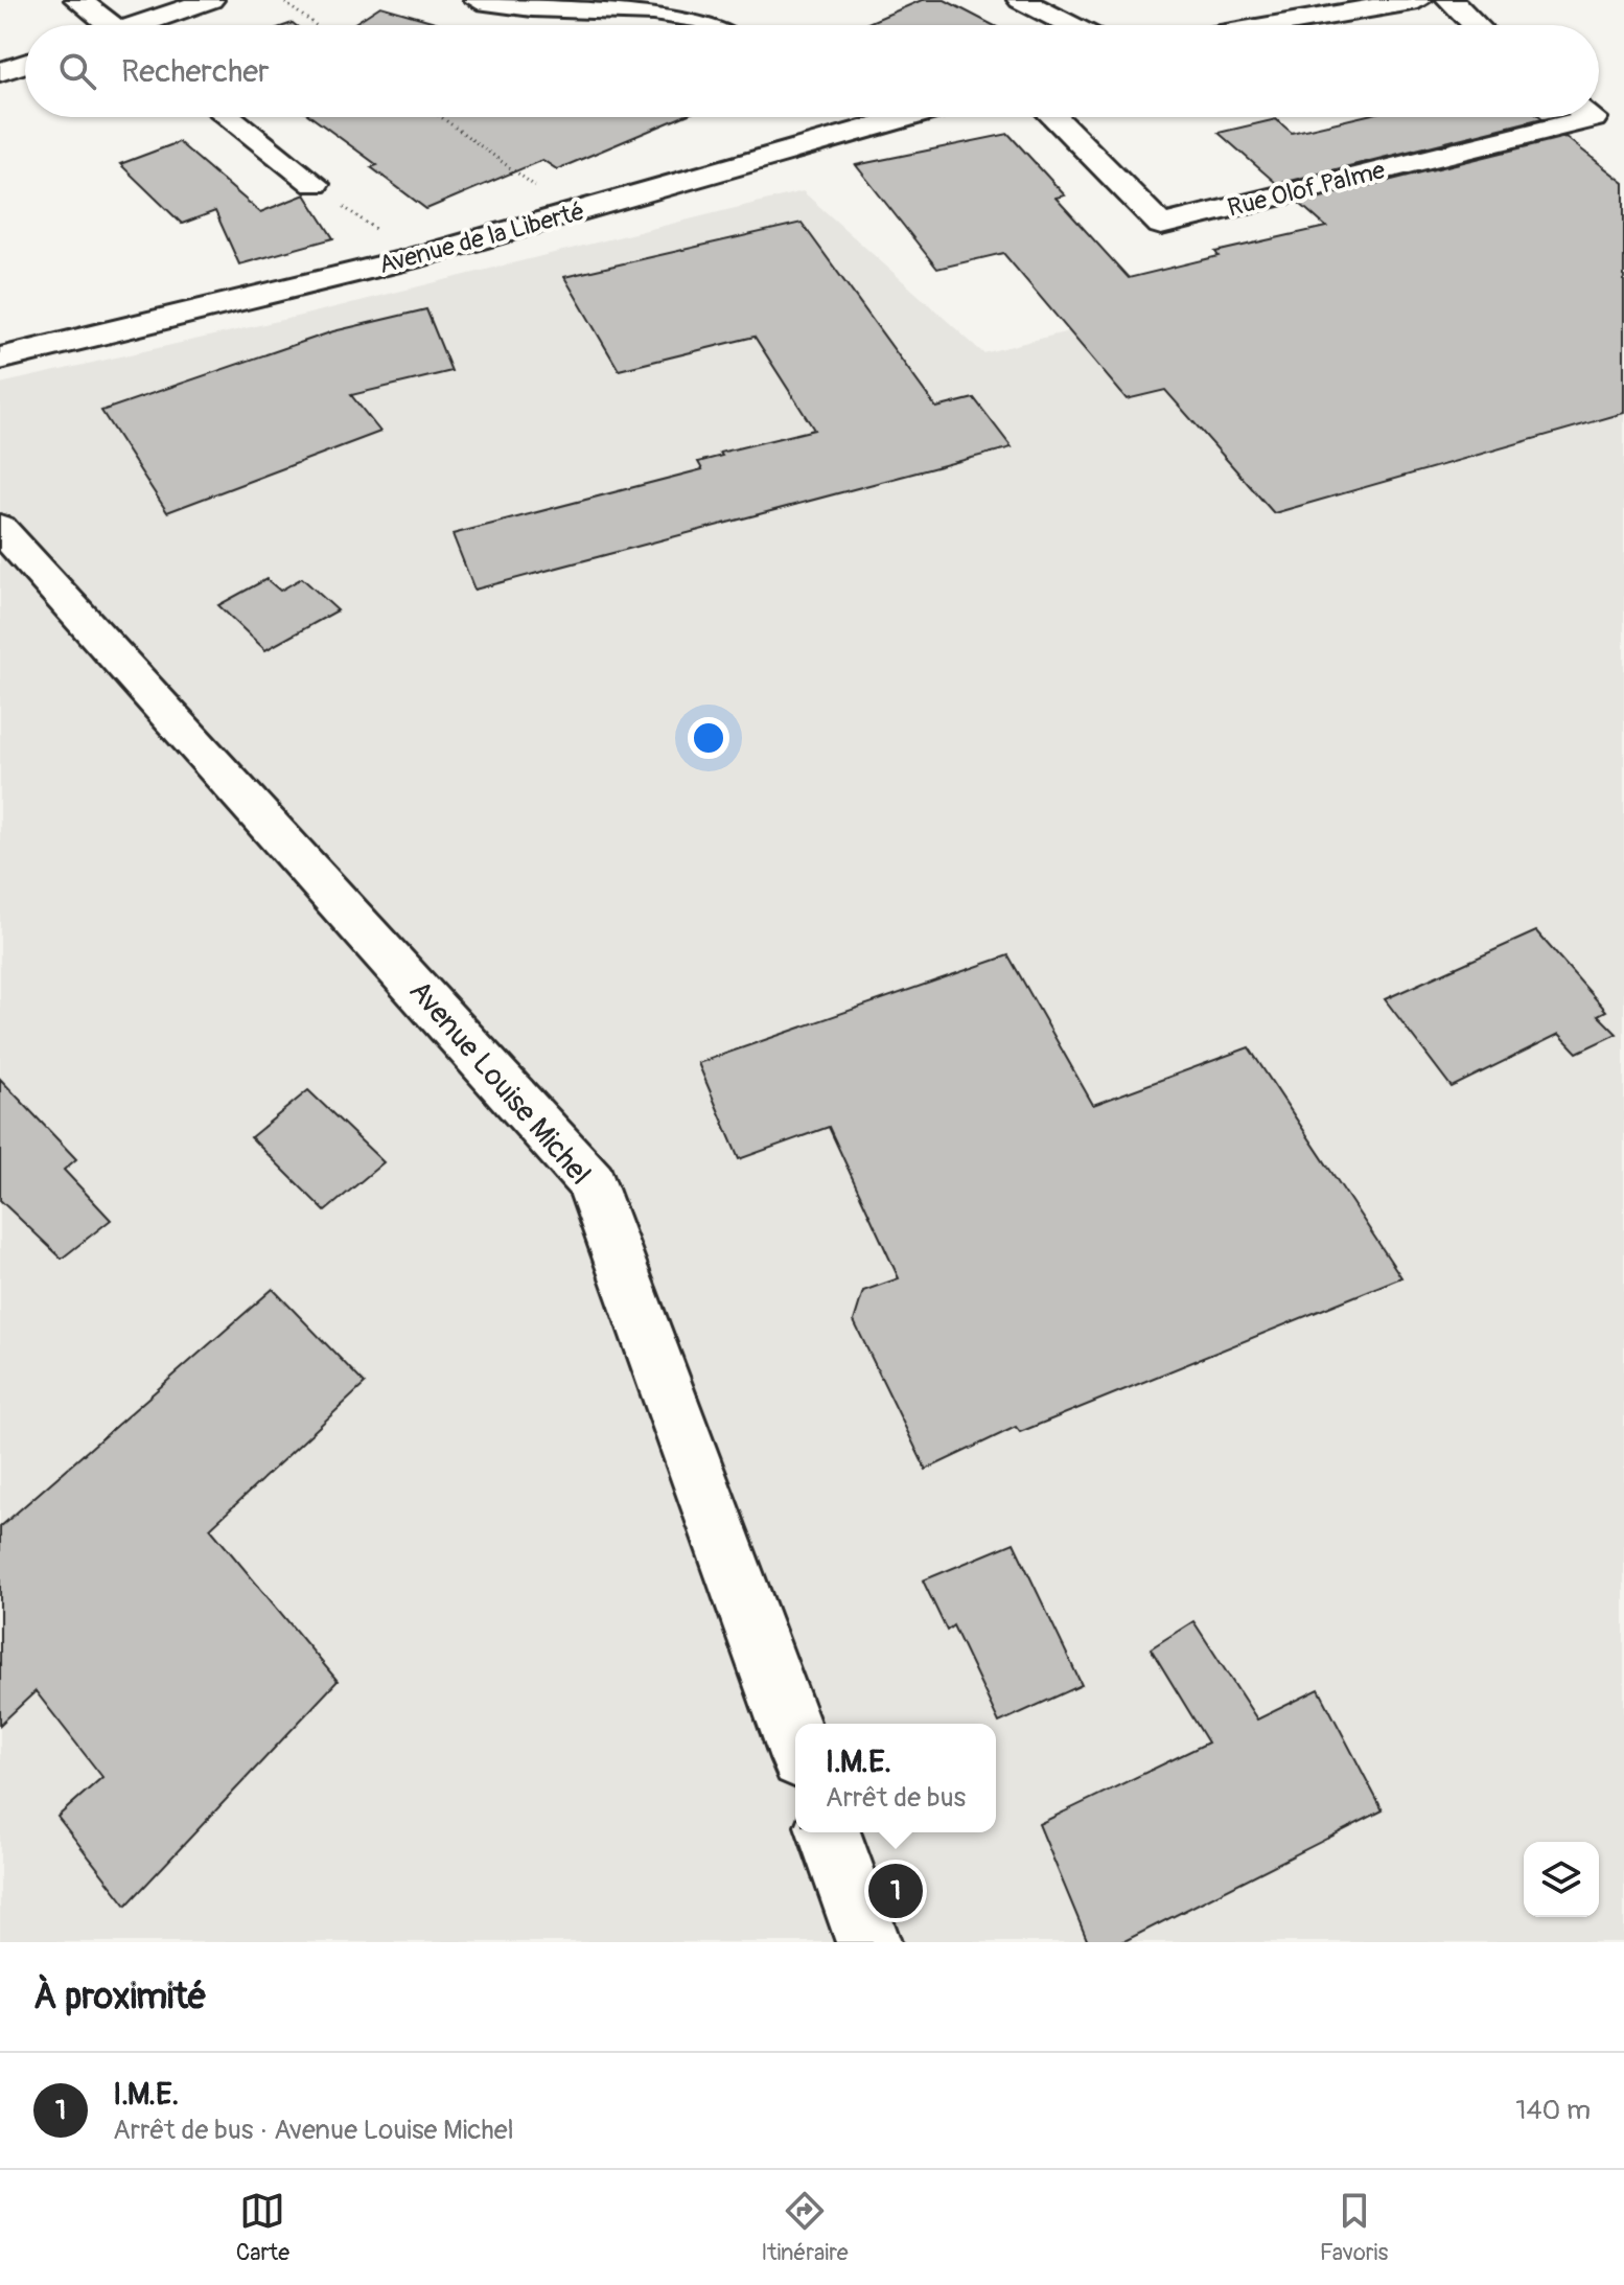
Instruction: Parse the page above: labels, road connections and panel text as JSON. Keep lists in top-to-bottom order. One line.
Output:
{"streets":{"street":["Rue Olof Palme","Avenue de la Liberté","Avenue Louise Michel"]},"page":{"search":"Rechercher","popup":["I.M.E.","Arrêt de bus"],"pins":"1","heading":"À proximité","list":[{"mark":"1","name":"I.M.E.","note":"Arrêt de bus · Avenue Louise Michel","value":"140 m"}],"nav":["Carte","Itinéraire","Favoris"]}}
